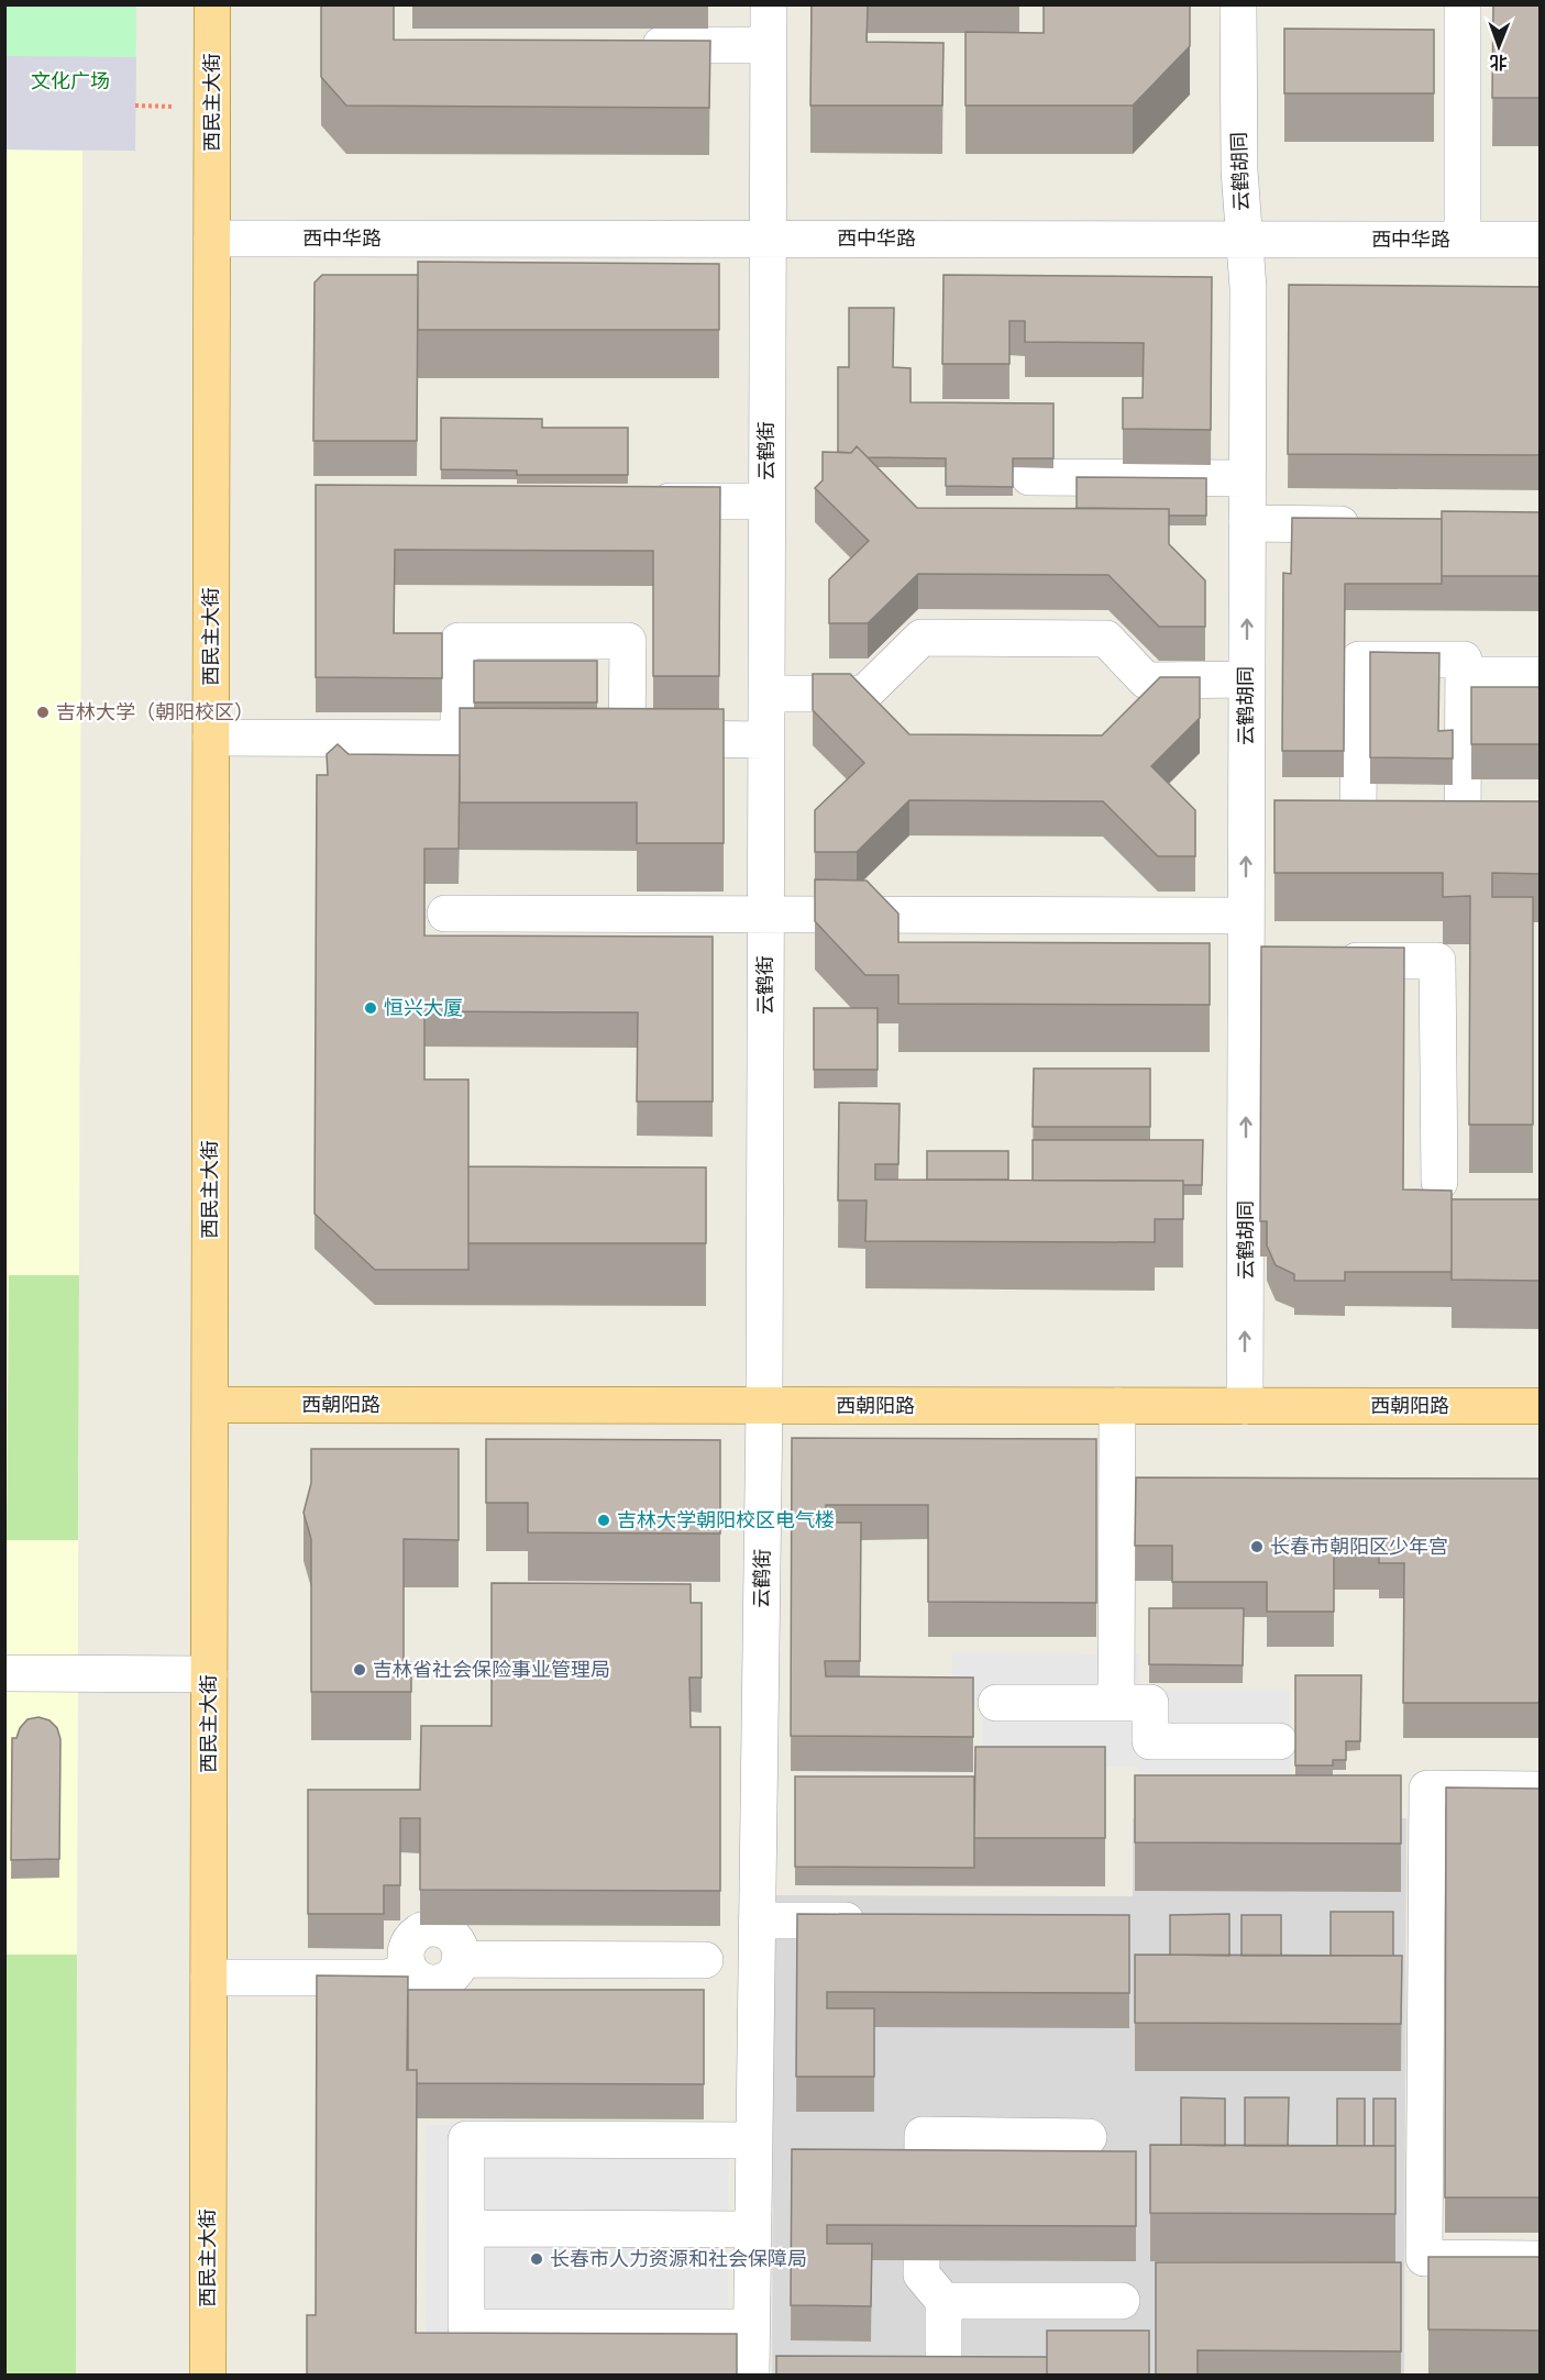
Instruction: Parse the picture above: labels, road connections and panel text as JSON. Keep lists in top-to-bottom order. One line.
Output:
{"streets":{"main road":["西民主大街","西朝阳路"],"street":["云鹤胡同","西中华路","云鹤街"]},"crossings":[["西民主大街","西中华路"],["西民主大街","西朝阳路"],["云鹤胡同","西中华路"],["云鹤胡同","西朝阳路"],["西中华路","云鹤街"],["云鹤街","西朝阳路"]],"one_way":["云鹤胡同"],"parks":["文化广场"],"places":["吉林大学（朝阳校区）","恒兴大厦","吉林大学朝阳校区电气楼","长春市朝阳区少年宫","吉林省社会保险事业管理局","长春市人力资源和社会保障局"],"north":"bottom"}
